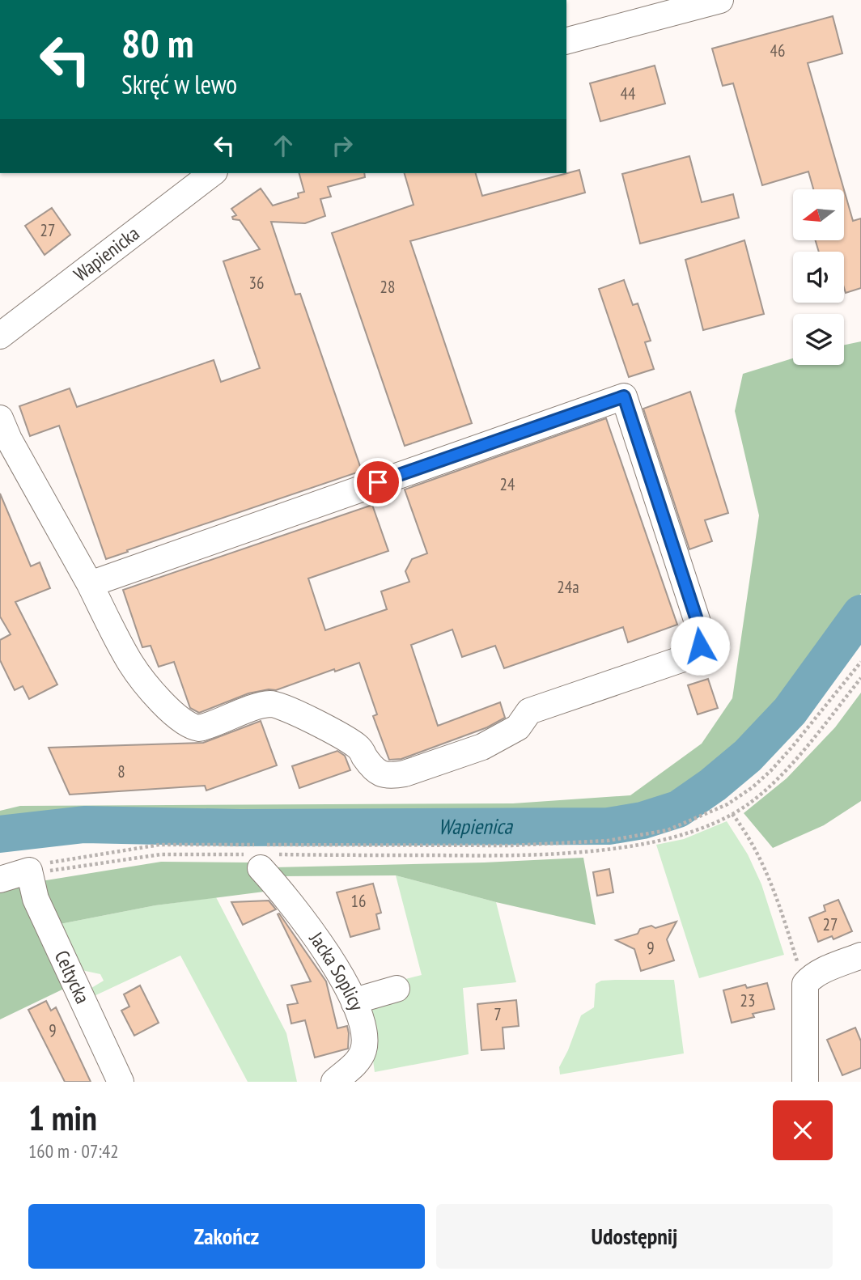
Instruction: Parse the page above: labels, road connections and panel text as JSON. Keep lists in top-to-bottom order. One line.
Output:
{"streets":{"street":["Wapienicka","Jacka Soplicy","Celtycka"]},"water":["Wapienica"],"house_numbers":["46","44","27","36","28","24","24a","8","16","27","9","23","7","9"],"north":"left","page":{"turn":["80 m","Skręć w lewo"],"heading":["1 min","160 m · 07:42"],"buttons":["Zakończ","Udostępnij"]}}
